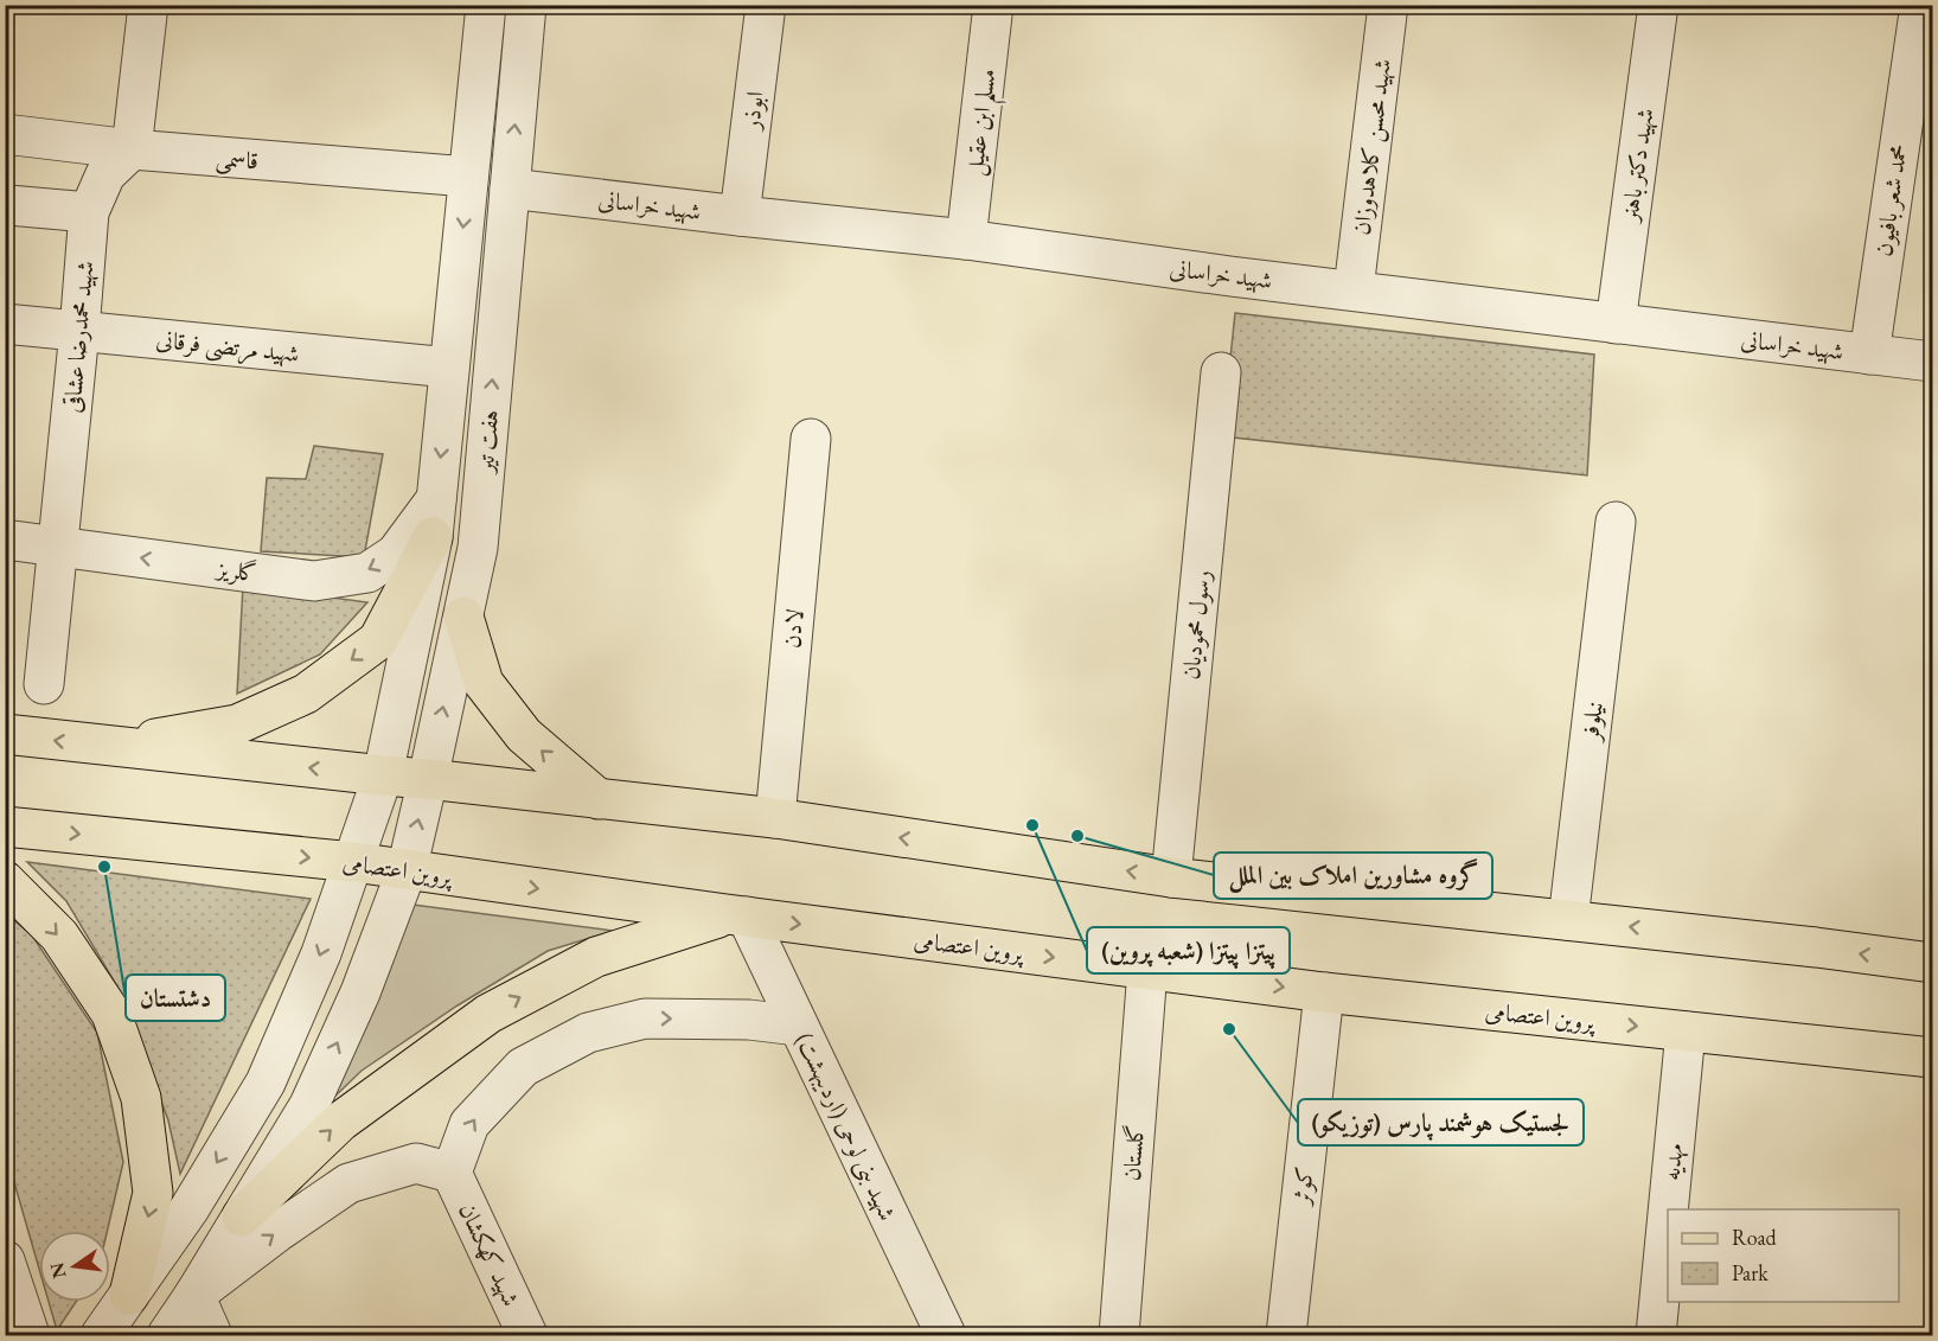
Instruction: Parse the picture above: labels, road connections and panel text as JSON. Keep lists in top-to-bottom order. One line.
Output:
{"streets":{"main road":["پروین اعتصامی"],"street":["ابوذر","مسلم ابن عقیل","شهید محسن کلاهدوزان","قاسمی","شهید دکتر باهنر","محمد شعر بافیون","شهید خراسانی","شهید محمدرضا عشاقی","شهید مرتضی فرقانی","هفت تیر","گلریز","رسول محمودیان","لادن","نیلوفر","شهید بنی لوحی (اردیبهشت)","گلستان","مهدیه","کوثر","شهید کهکشان"]},"crossings":[["ابوذر","شهید خراسانی"],["مسلم ابن عقیل","شهید خراسانی"],["شهید محسن کلاهدوزان","شهید خراسانی"],["قاسمی","شهید محمدرضا عشاقی"],["قاسمی","هفت تیر"],["شهید دکتر باهنر","شهید خراسانی"],["محمد شعر بافیون","شهید خراسانی"],["شهید خراسانی","هفت تیر"],["شهید محمدرضا عشاقی","شهید مرتضی فرقانی"],["شهید محمدرضا عشاقی","گلریز"],["شهید مرتضی فرقانی","هفت تیر"],["هفت تیر","گلریز"],["هفت تیر","پروین اعتصامی"],["پروین اعتصامی","شهید بنی لوحی (اردیبهشت)"],["پروین اعتصامی","گلستان"],["پروین اعتصامی","مهدیه"],["پروین اعتصامی","کوثر"]],"one_way":["گلریز"],"places":["پیتزا پیتزا (شعبه پروین)","گروه مشاورین املاک بین الملل","دشتستان","لجستیک هوشمند پارس (توزیکو)"],"legend":["Road","Park"],"north":"left"}
